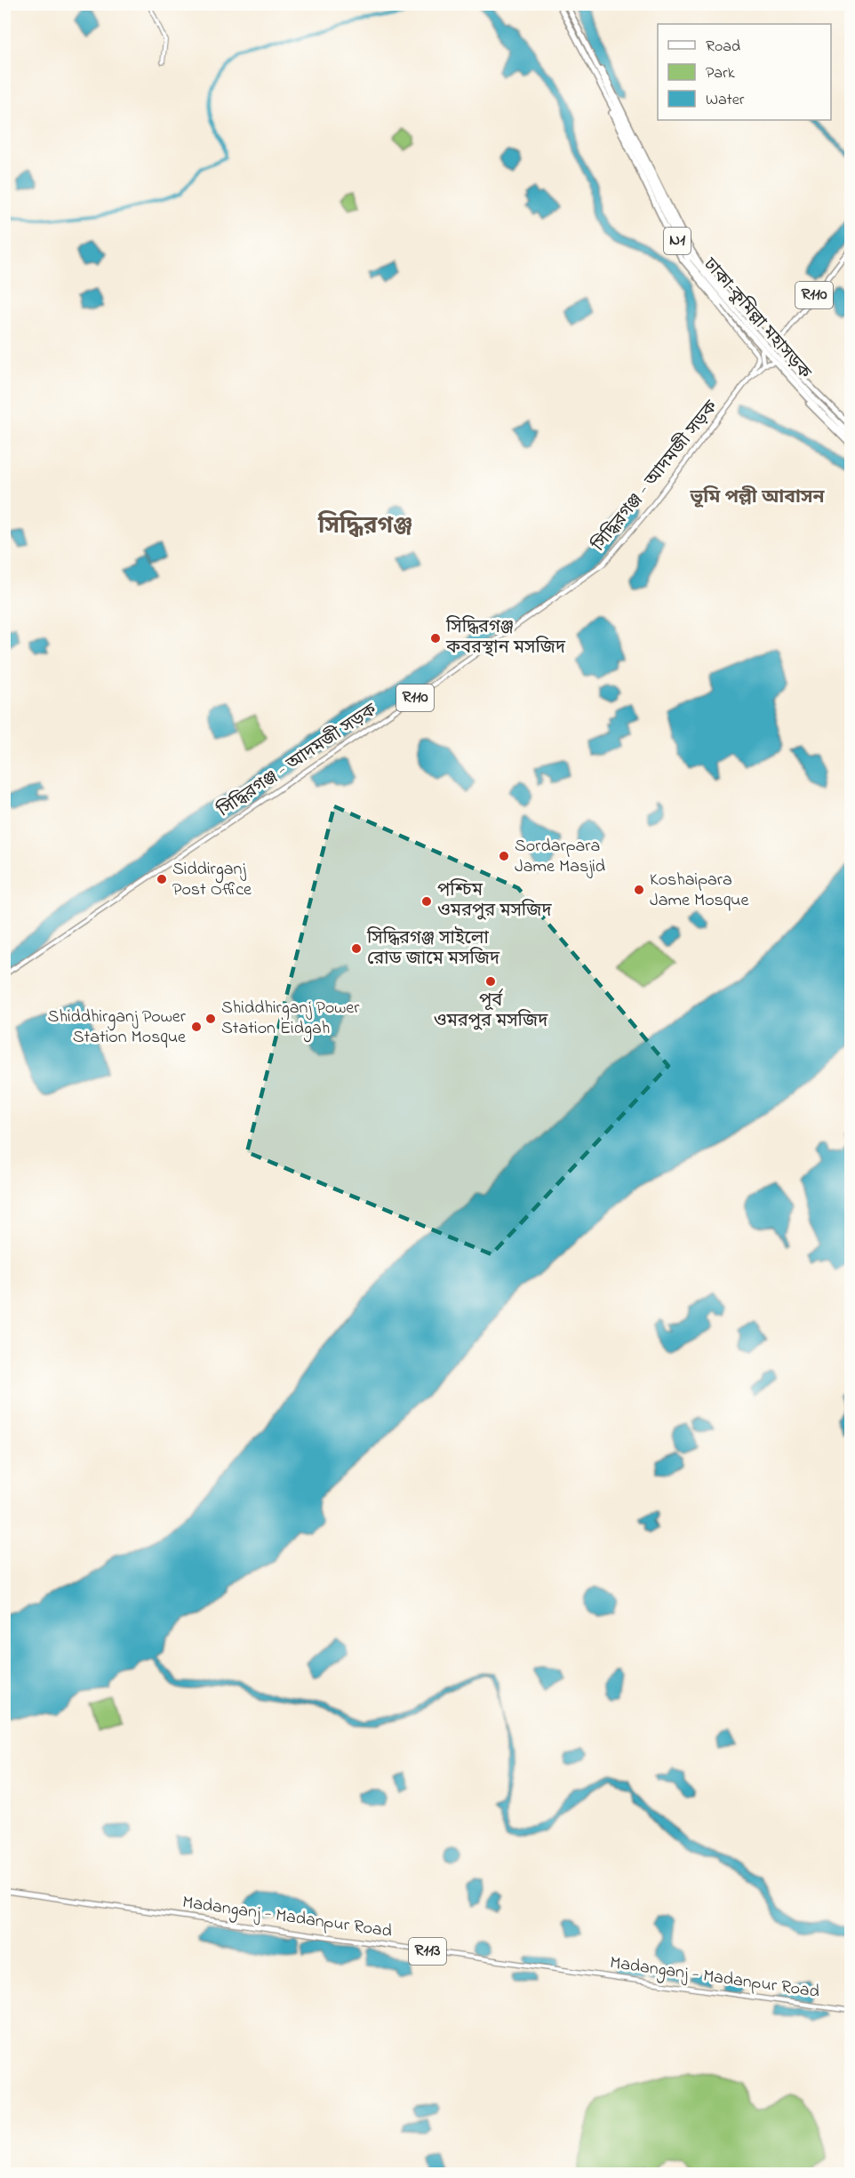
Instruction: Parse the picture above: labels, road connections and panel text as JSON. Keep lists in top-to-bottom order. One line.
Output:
{"streets":{"highway":["N1","ঢাকা–কুমিল্লা মহাসড়ক"],"main road":["R110","সিদ্ধিরগঞ্জ - আদমজী সড়ক","Madanganj - Madanpur Road","R113"]},"districts":["ভূমি পল্লী আবাসন","সিদ্ধিরগঞ্জ"],"places":["সিদ্ধিরগঞ্জ কবরস্থান মসজিদ","Sordarpara Jame Masjid","Siddirganj Post Office","Koshaipara Jame Mosque","পশ্চিম ওমরপুর মসজিদ","সিদ্ধিরগঞ্জ সাইলো রোড জামে মসজিদ","পূর্ব ওমরপুর মসজিদ","Shiddhirganj Power Station Eidgah","Shiddhirganj Power Station Mosque"],"legend":["Road","Park","Water"]}
